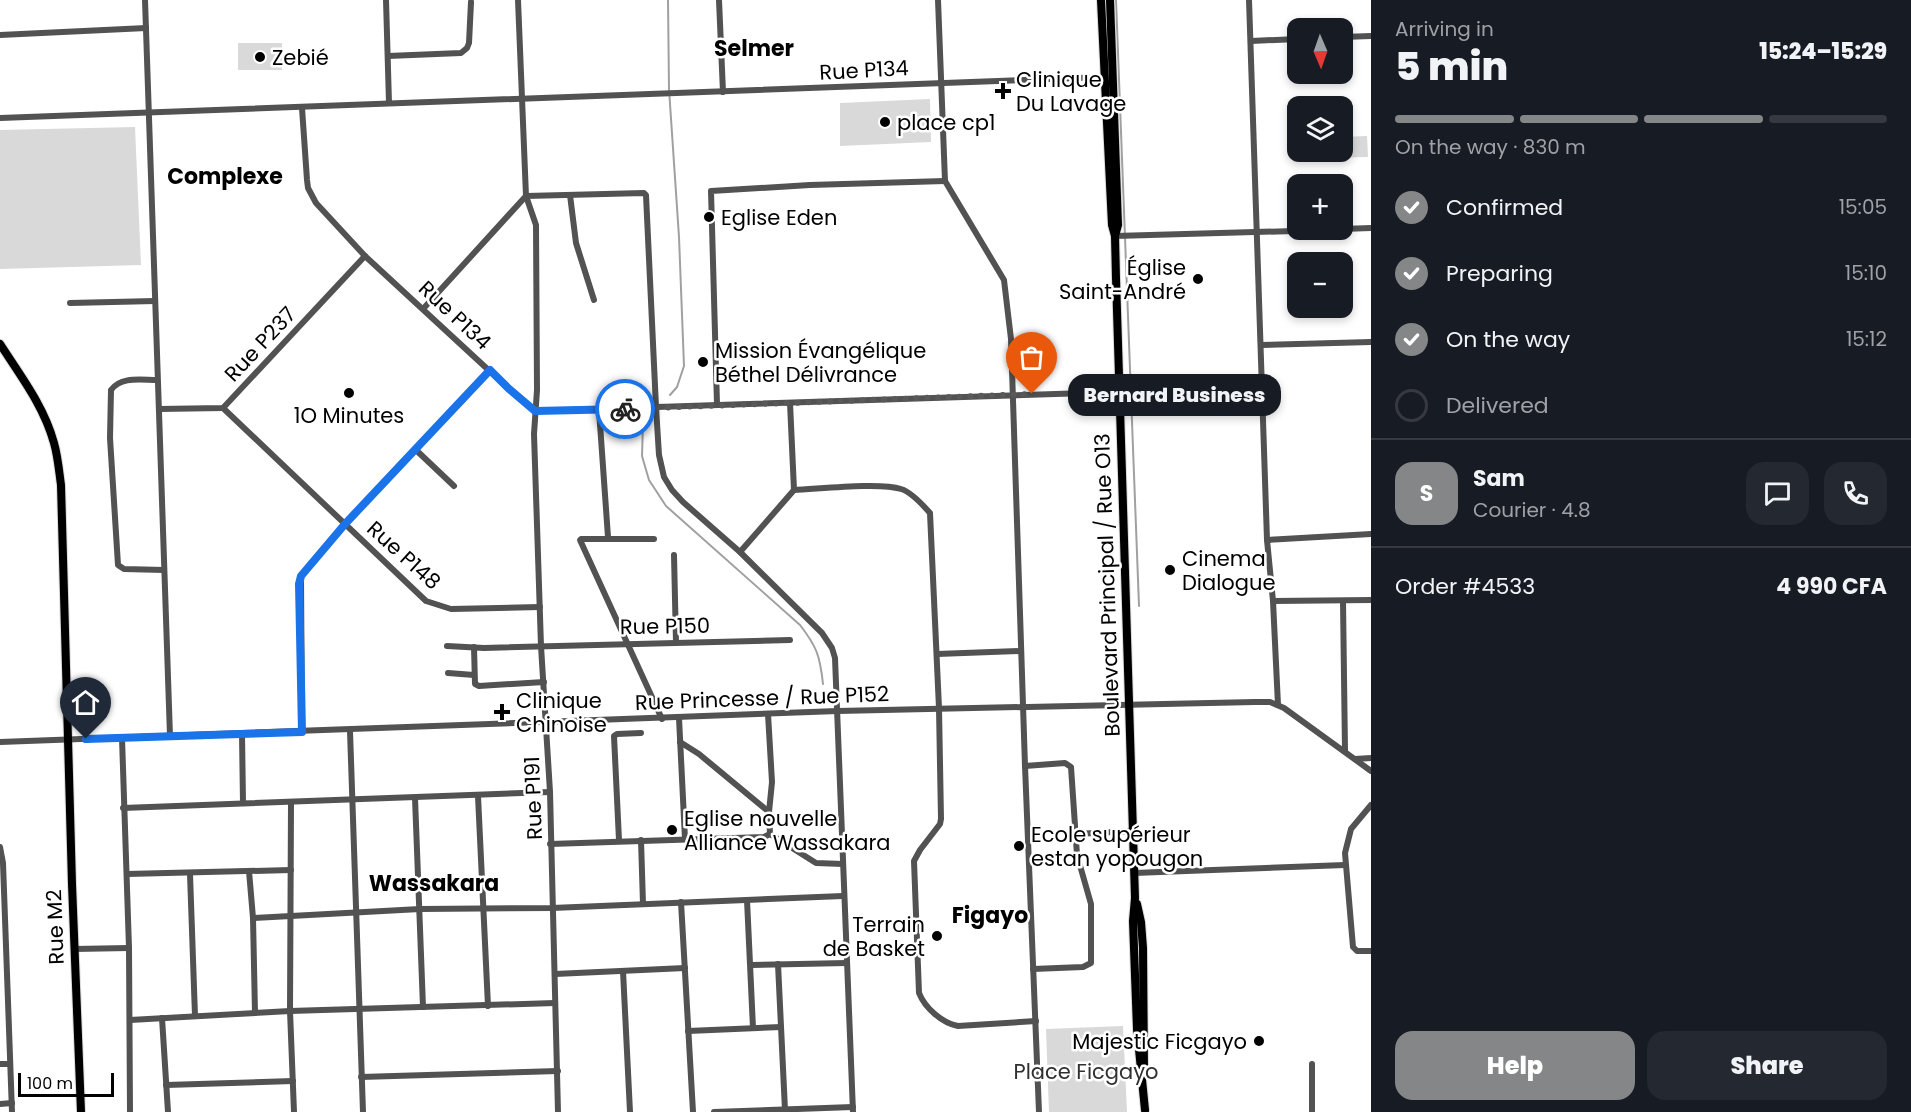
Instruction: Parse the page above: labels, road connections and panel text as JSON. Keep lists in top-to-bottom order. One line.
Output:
{"streets":{"main road":["Boulevard Principal / Rue O13","Rue M2"],"street":["Rue P134","Rue P237","Rue P148","Rue P150","Rue Princesse / Rue P152","Rue P191"]},"crossings":[["Rue P134","Rue P237"],["Rue P134","Boulevard Principal / Rue O13"],["Rue P134","Rue P191"],["Rue P237","Rue P148"],["Rue P148","Rue P191"],["Boulevard Principal / Rue O13","Rue Princesse / Rue P152"],["Rue P150","Rue P191"],["Rue Princesse / Rue P152","Rue P191"],["Rue Princesse / Rue P152","Rue M2"]],"districts":["Selmer","Complexe","Wassakara","Figayo"],"parks":["Place Ficgayo"],"places":{"other":["Zebié","place cp1","Eglise Eden","Église Saint-André","Mission Évangélique Béthel Délivrance","1O Minutes","Bernard Business","Cinema Dialogue","Eglise nouvelle Alliance Wassakara","Ecole supérieur estan yopougon","Terrain de Basket","Majestic Ficgayo"],"health":["Clinique Du Lavage","Clinique Chinoise"]},"scale_bar":"100 m","north":"bottom","page":{"heading":["5 min","Arriving in","15:24–15:29"],"panel":["Sam","Courier · 4.8","Order #4533","4 990 CFA"],"map_buttons":["+","−"],"bar":"On the way · 830 m","list":[["Confirmed","15:05"],["Preparing","15:10"],["On the way","15:12"],"Delivered"],"bubble":"Bernard Business","round":"S","buttons":["Help","Share"],"scale":"100 m"}}
